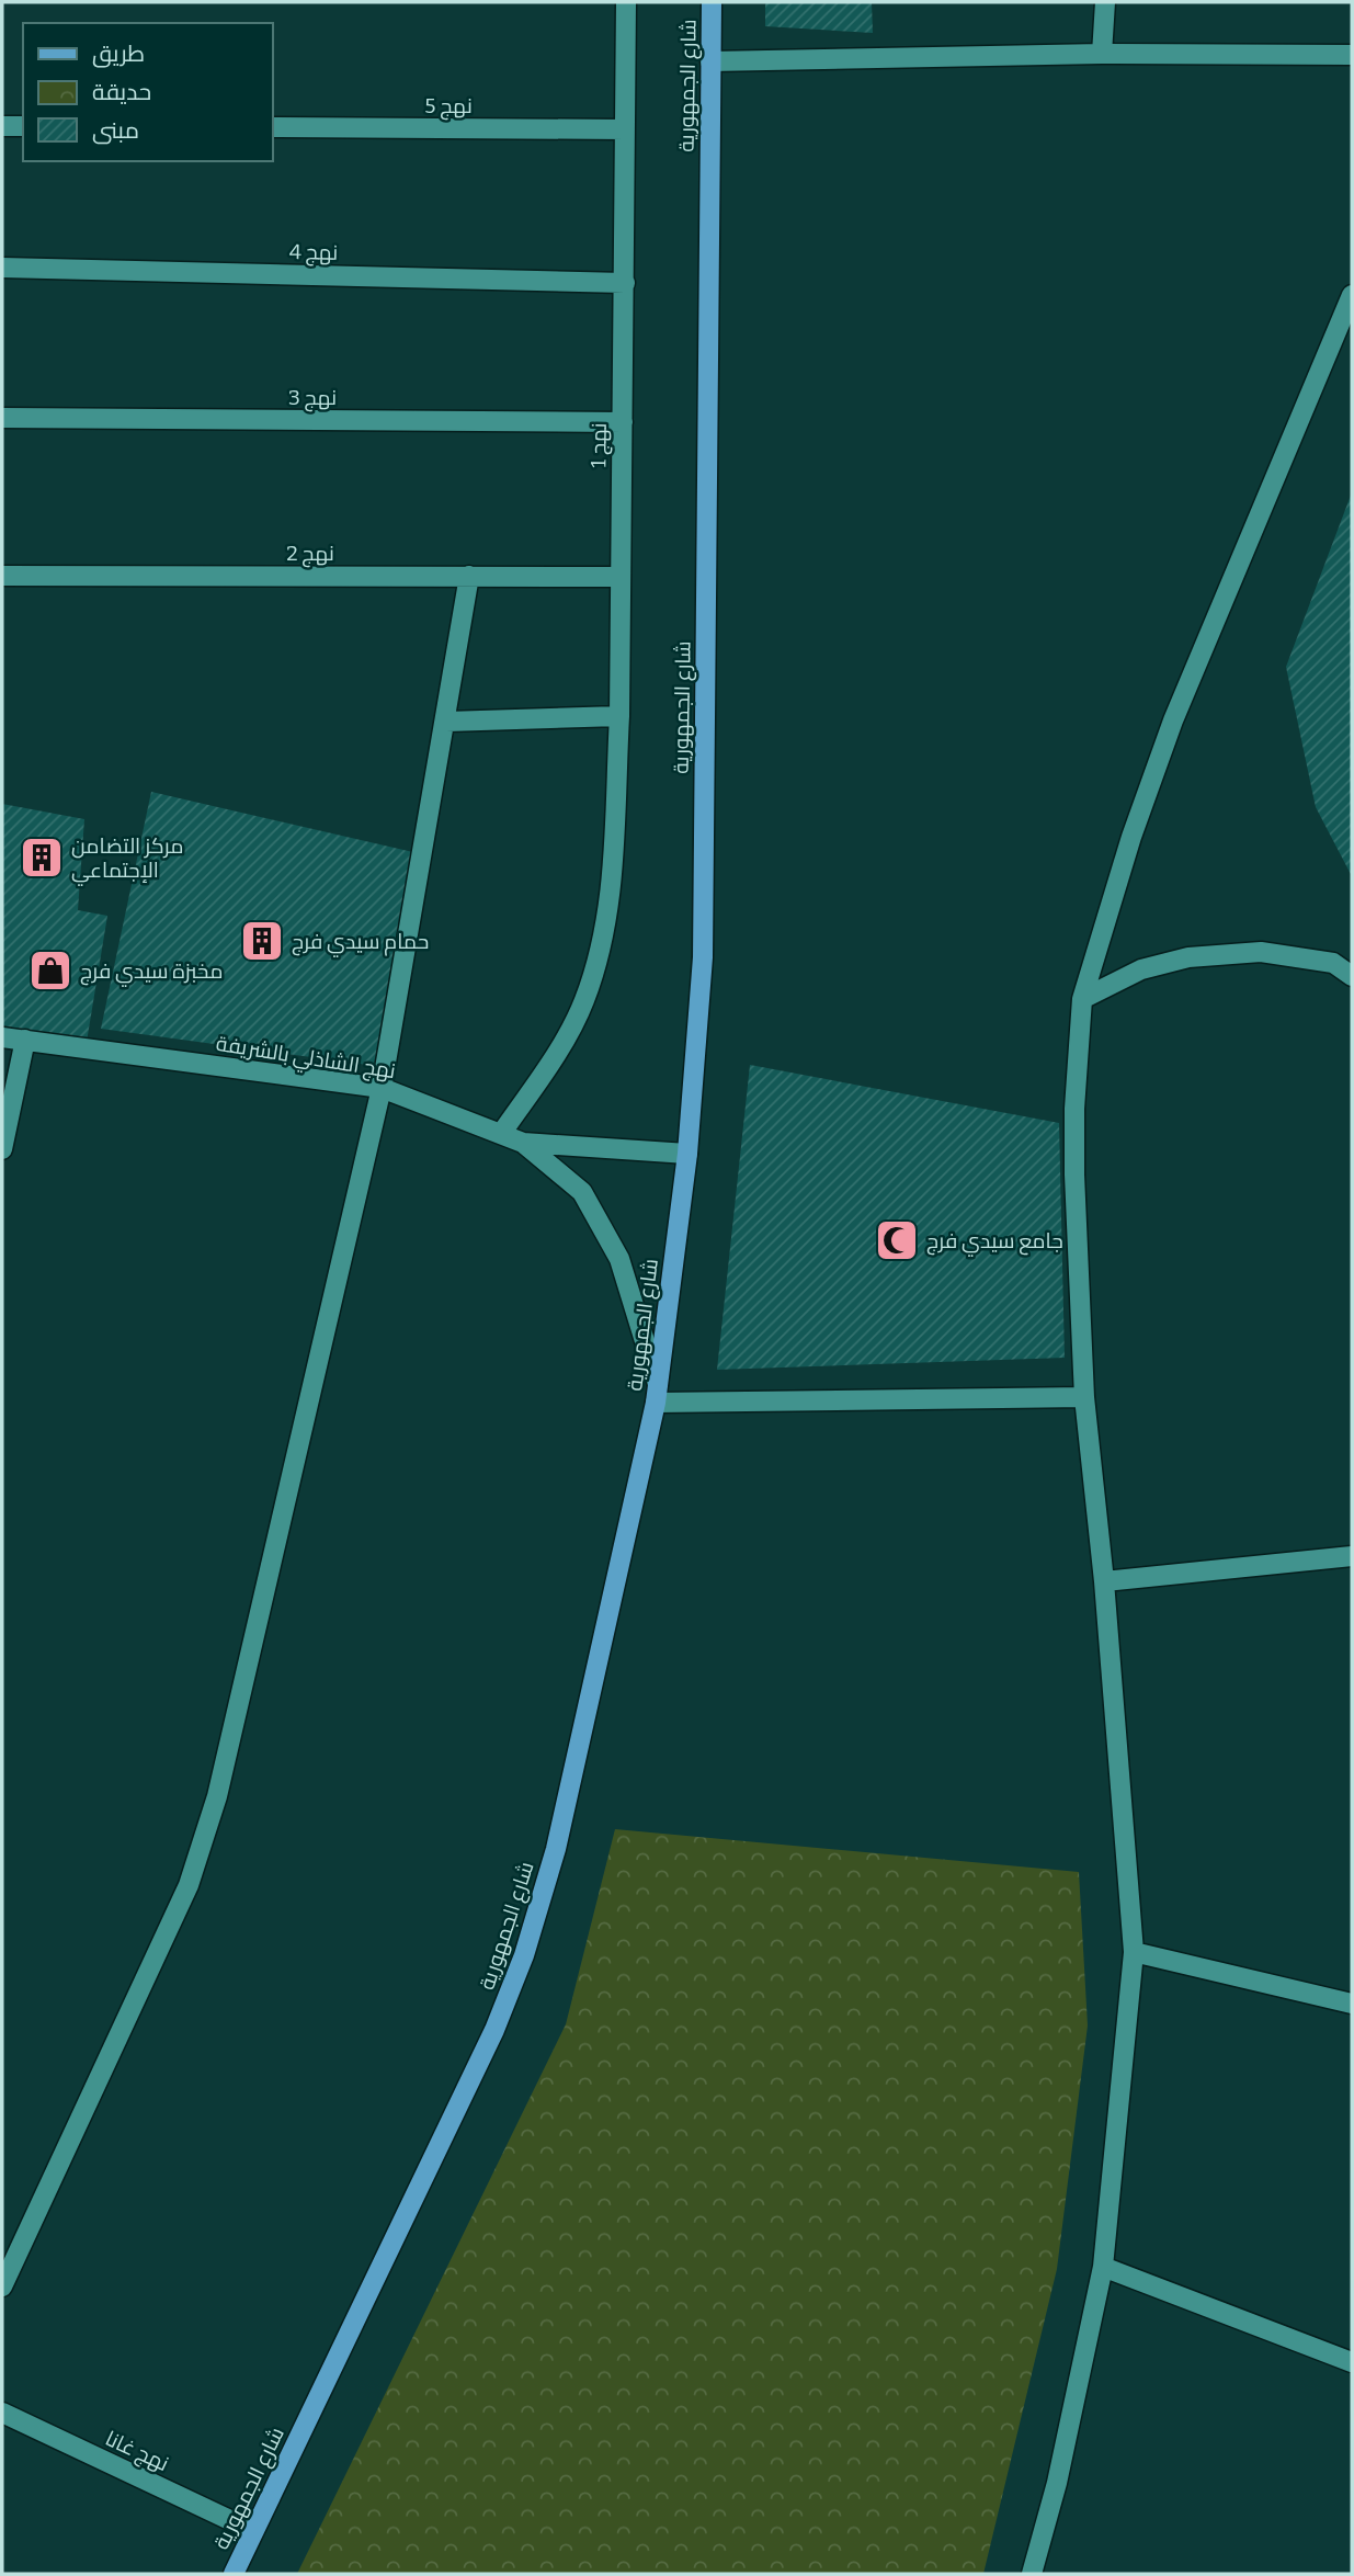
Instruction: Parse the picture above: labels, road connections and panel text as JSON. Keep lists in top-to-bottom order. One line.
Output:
{"streets":{"main road":["شارع الجمهورية"],"street":["نهج 5","نهج 4","نهج 3","نهج 1","نهج 2","نهج الشاذلي بالشريفة","نهج غانا"]},"crossings":[["شارع الجمهورية","نهج الشاذلي بالشريفة"],["شارع الجمهورية","نهج غانا"],["نهج 5","نهج 1"],["نهج 4","نهج 1"],["نهج 3","نهج 1"],["نهج 1","نهج 2"],["نهج 1","نهج الشاذلي بالشريفة"]],"places":{"building":["مركز التضامن الإجتماعي","حمام سيدي فرج"],"shop":["مخبزة سيدي فرج"],"mosque":["جامع سيدي فرج"]},"legend":["طريق","حديقة","مبنى"]}
